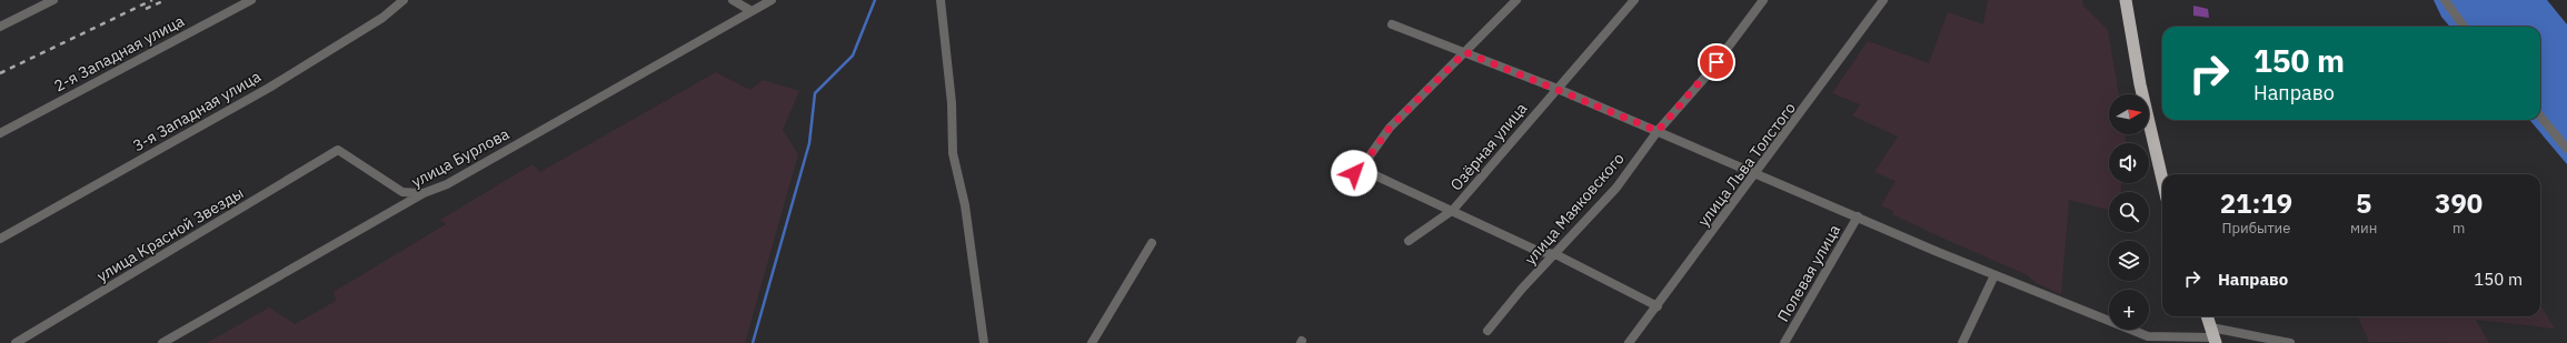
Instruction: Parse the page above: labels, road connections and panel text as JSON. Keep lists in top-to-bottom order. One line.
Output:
{"streets":{"street":["2-я Западная улица","3-я Западная улица","Озёрная улица","улица Бурлова","улица Льва Толстого","улица Маяковского","улица Красной Звезды","Полевая улица"]},"crossings":[["улица Бурлова","улица Красной Звезды"]],"north":"right","page":{"turn":["150 m","Направо"],"map_buttons":"+","eta":["21:19","Прибытие","5","мин","390","m"],"list":[{"name":"Направо","value":"150 m"}]}}
